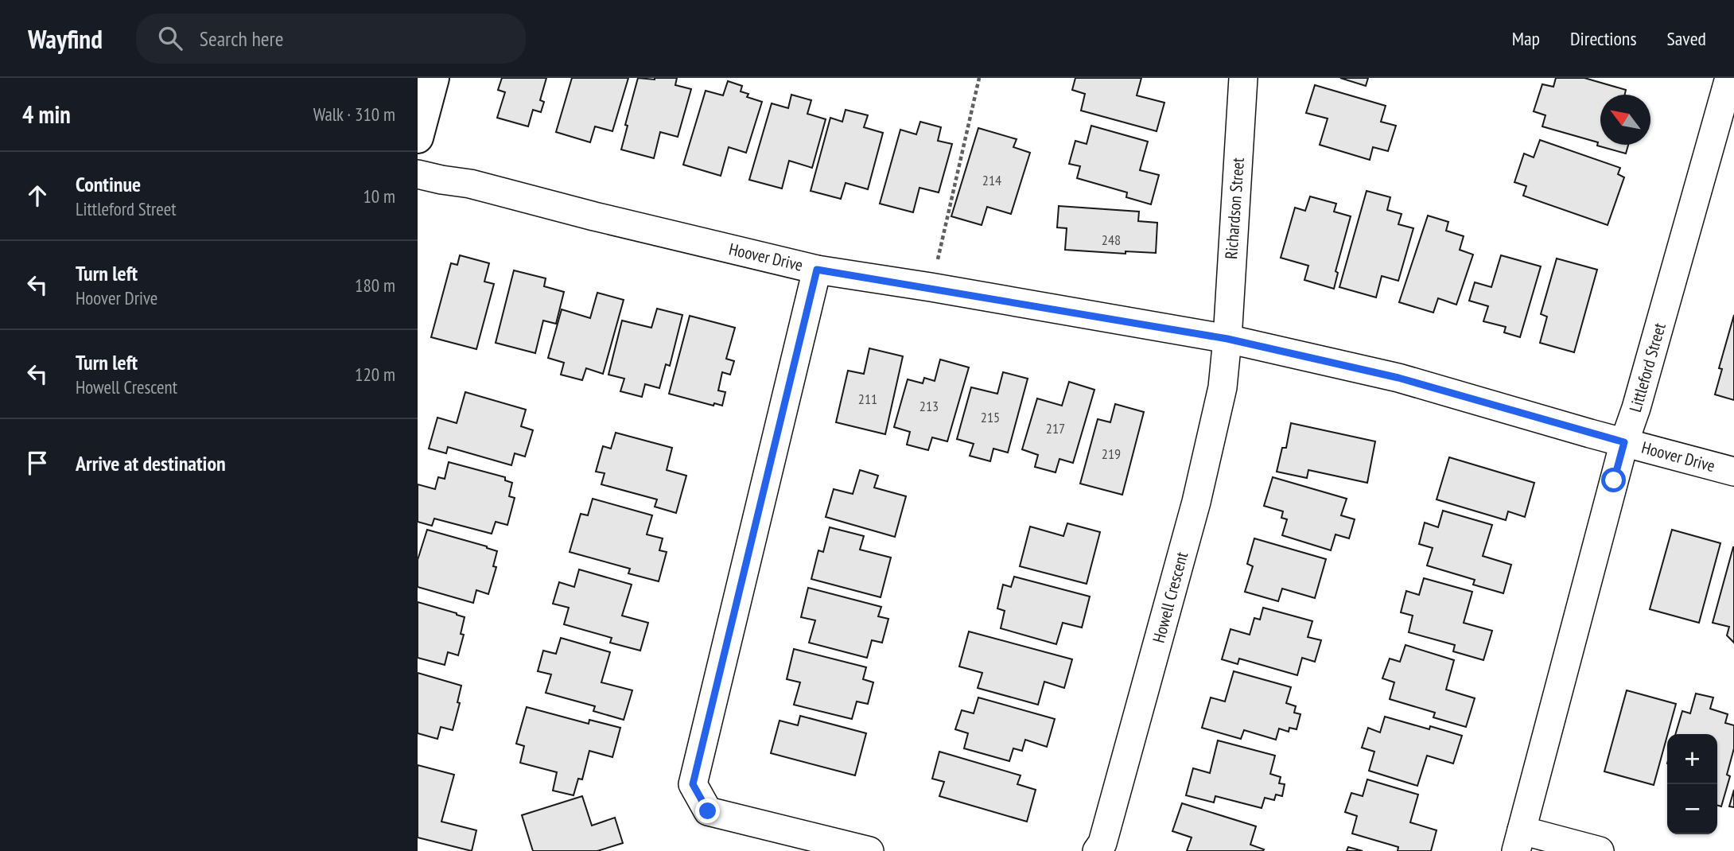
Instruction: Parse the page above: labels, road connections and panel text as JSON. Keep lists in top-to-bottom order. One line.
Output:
{"streets":{"street":["Richardson Street","Hoover Drive","Littleford Street","Howell Crescent"]},"crossings":[["Richardson Street","Hoover Drive"],["Richardson Street","Howell Crescent"],["Hoover Drive","Littleford Street"],["Hoover Drive","Howell Crescent"]],"house_numbers":["214","248","211","213","215","217","219"],"north":"top left","page":{"header":"Wayfind","search":"Search here","nav":["Map","Directions","Saved"],"heading":["4 min","Walk · 310 m"],"list":[["Continue","Littleford Street","10 m"],["Turn left","Hoover Drive","180 m"],["Turn left","Howell Crescent","120 m"],"Arrive at destination"],"map_buttons":["+","−"]}}
